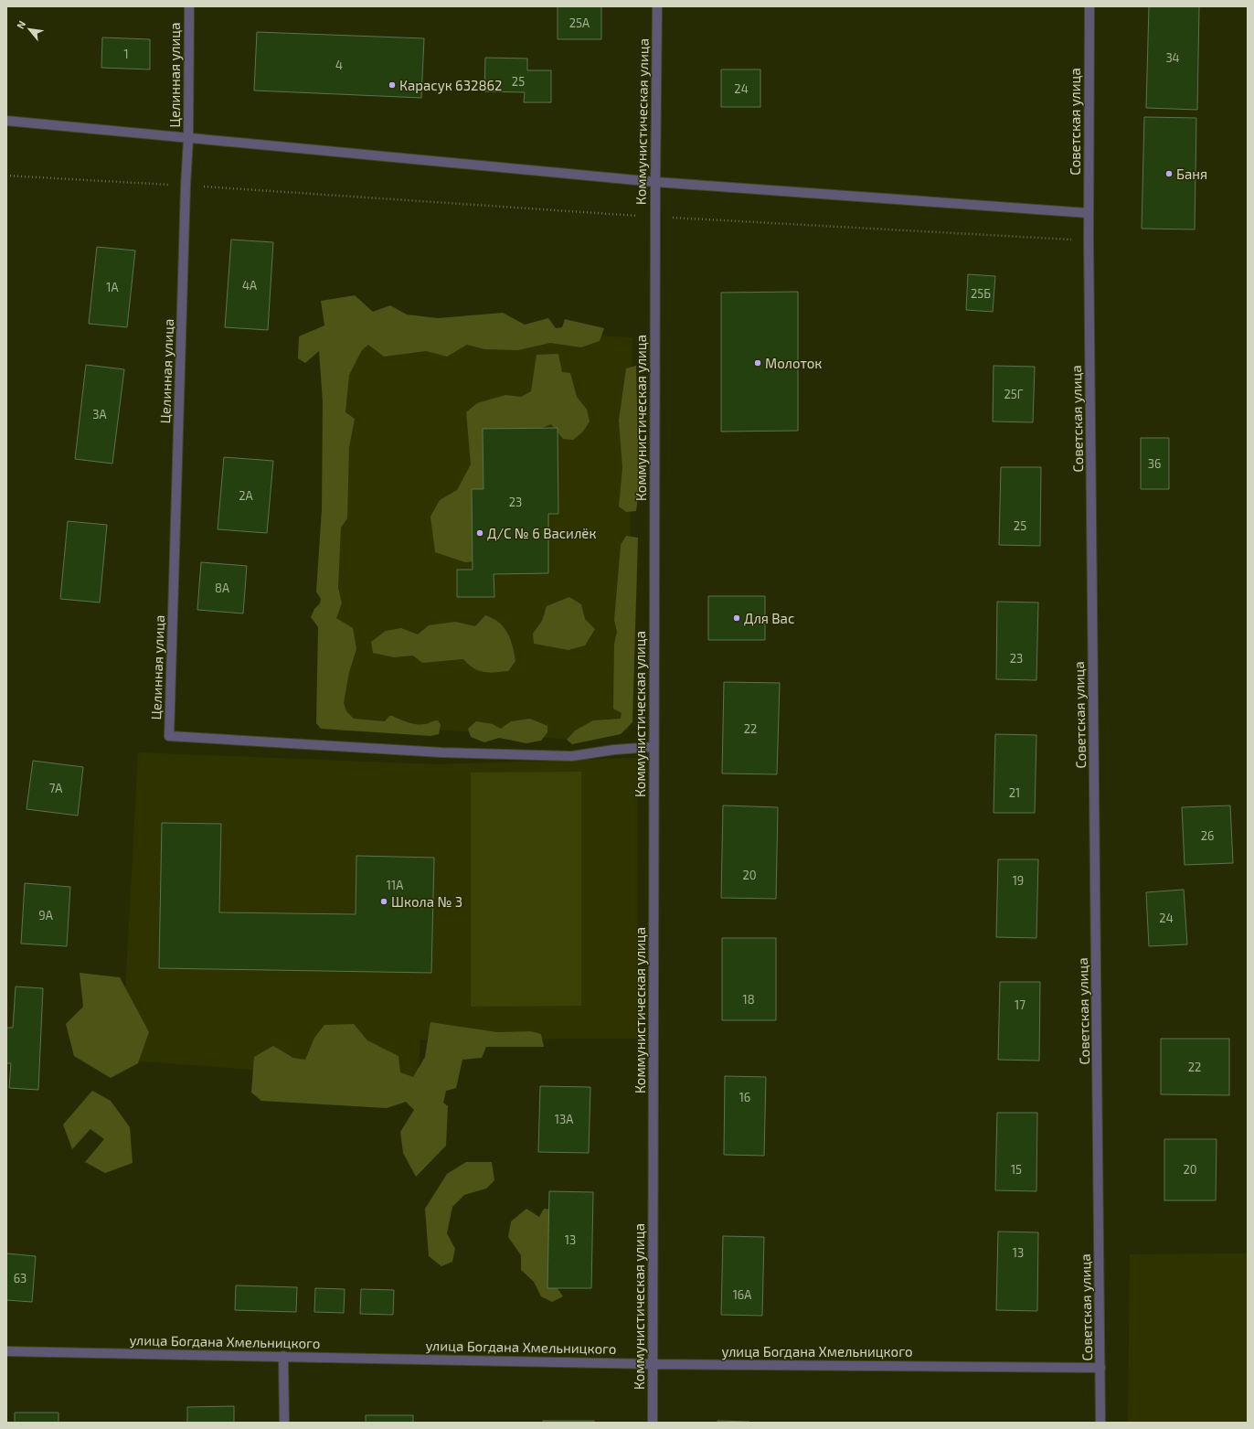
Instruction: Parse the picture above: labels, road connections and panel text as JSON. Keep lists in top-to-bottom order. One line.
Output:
{"streets":{"street":["Целинная улица","Коммунистическая улица","Советская улица","улица Богдана Хмельницкого"]},"crossings":[["Целинная улица","Коммунистическая улица"],["Коммунистическая улица","улица Богдана Хмельницкого"],["Советская улица","улица Богдана Хмельницкого"]],"places":["Карасук 632862","Баня","Молоток","Д/С № 6 Василёк","Для Вас","Школа № 3"],"house_numbers":["25А","1","34","4","25","24","4А","1А","25Б","25Г","3А","36","2А","23","25","8А","23","22","7А","21","26","20","19","11А","9А","24","18","17","22","16","13А","15","20","13","13","63","16А"],"north":"top left"}
